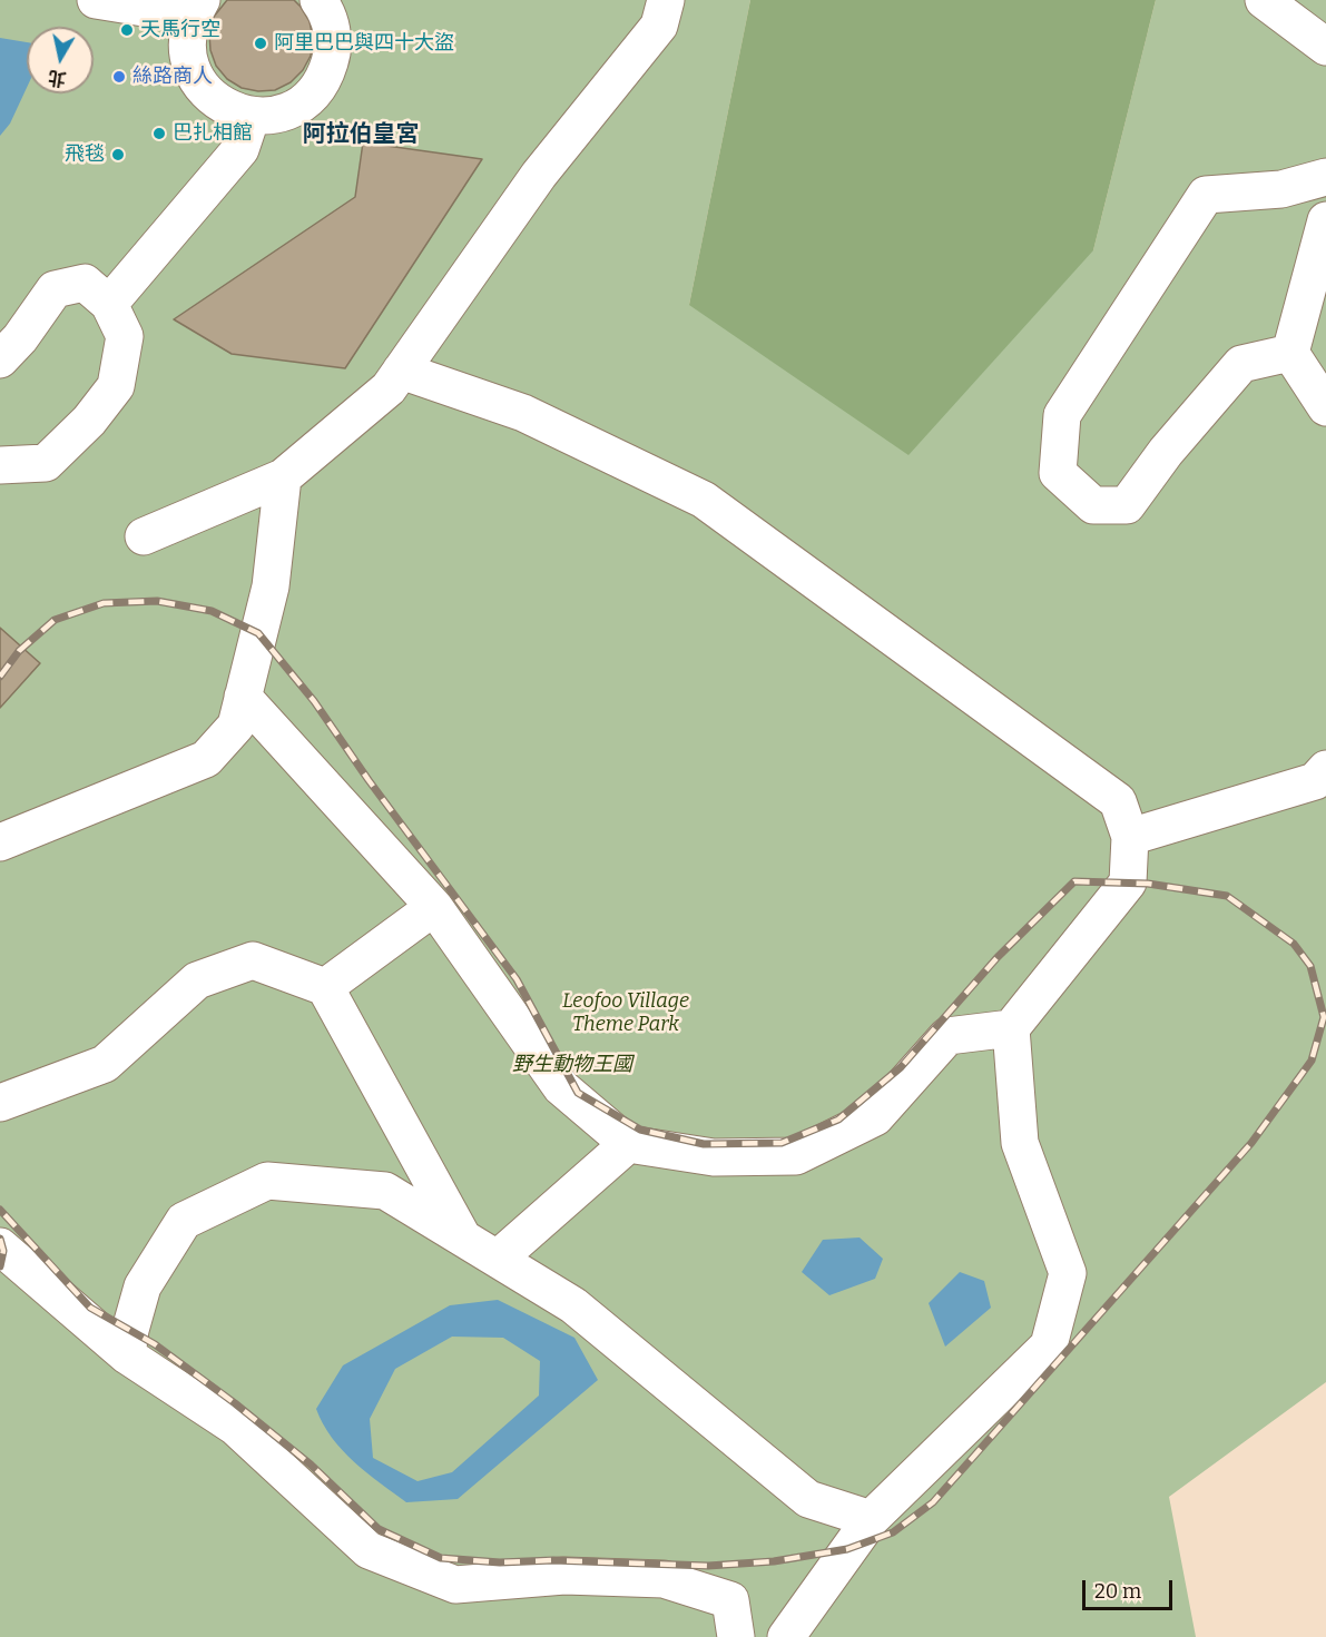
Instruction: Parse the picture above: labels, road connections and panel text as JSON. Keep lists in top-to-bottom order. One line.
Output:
{"districts":["阿拉伯皇宮"],"parks":["Leofoo Village Theme Park","野生動物王國"],"places":["天馬行空","阿里巴巴與四十大盜","絲路商人","巴扎相館","飛毯"],"scale_bar":"20 m","north":"bottom"}
